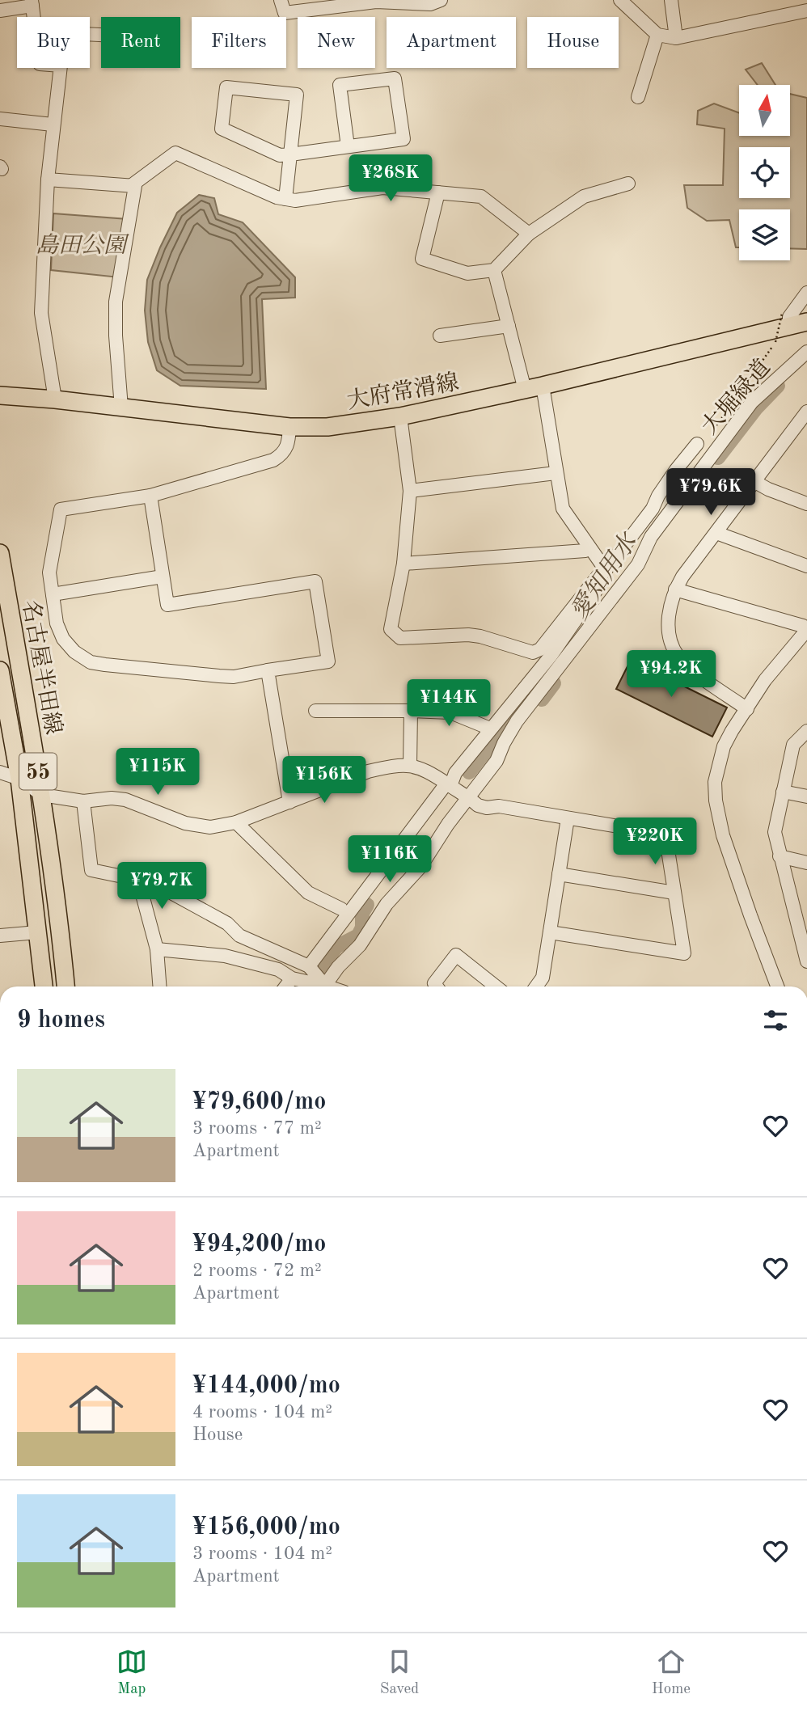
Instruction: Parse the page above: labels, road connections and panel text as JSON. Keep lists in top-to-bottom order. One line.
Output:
{"streets":{"main road":["大府常滑線","名古屋半田線","55"],"street":["大堀緑道"]},"water":["愛知用水"],"parks":["島田公園"],"north":"top","page":{"chip":["Buy","Rent","Filters","New","Apartment","House"],"price":["¥268K","¥79.6K","¥94.2K","¥144K","¥115K","¥156K","¥220K","¥116K","¥79.7K"],"heading":"9 homes","list":[{"name":"¥79,600/mo","note":"3 rooms · 77 m² · Apartment"},{"name":"¥94,200/mo","note":"2 rooms · 72 m² · Apartment"},{"name":"¥144,000/mo","note":"4 rooms · 104 m² · House"},{"name":"¥156,000/mo","note":"3 rooms · 104 m² · Apartment"}],"tabs":["Map","Saved","Home"]}}
